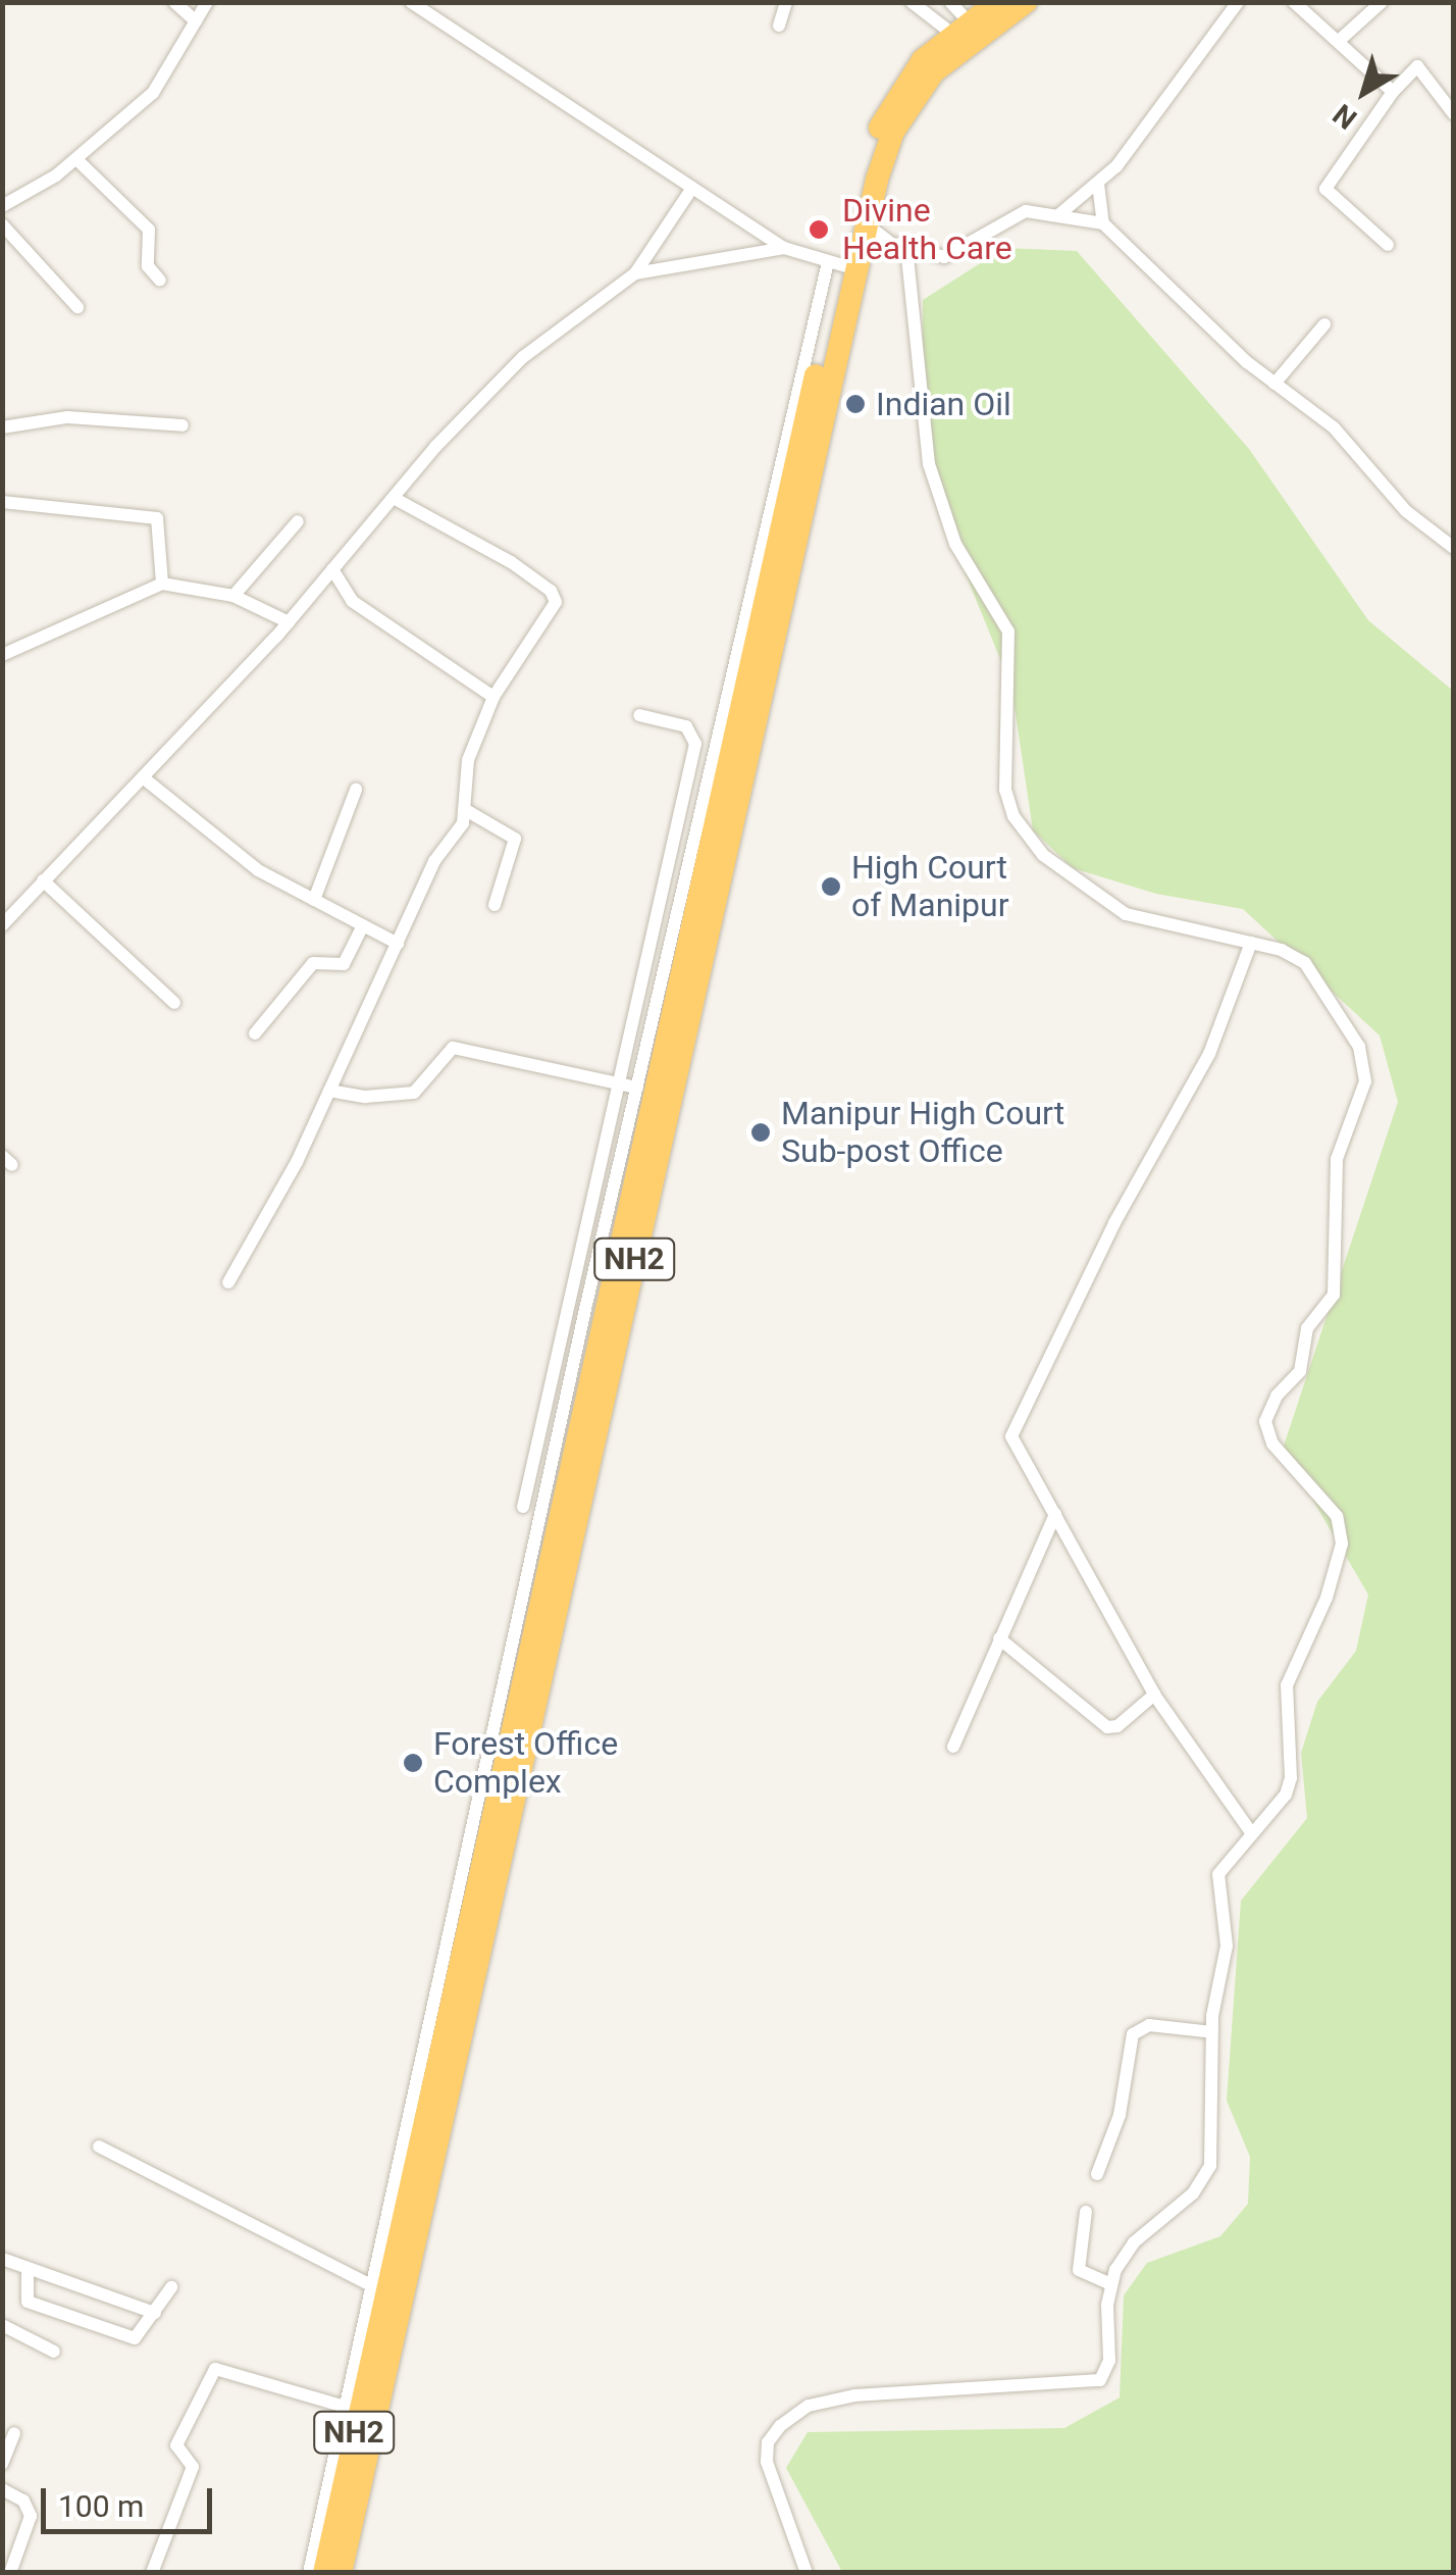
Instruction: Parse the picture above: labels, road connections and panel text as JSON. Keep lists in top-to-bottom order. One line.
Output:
{"streets":{"highway":["NH2"]},"places":["Divine Health Care","Indian Oil","High Court of Manipur","Manipur High Court Sub-post Office","Forest Office Complex"],"scale_bar":"100 m","north":"bottom left"}
